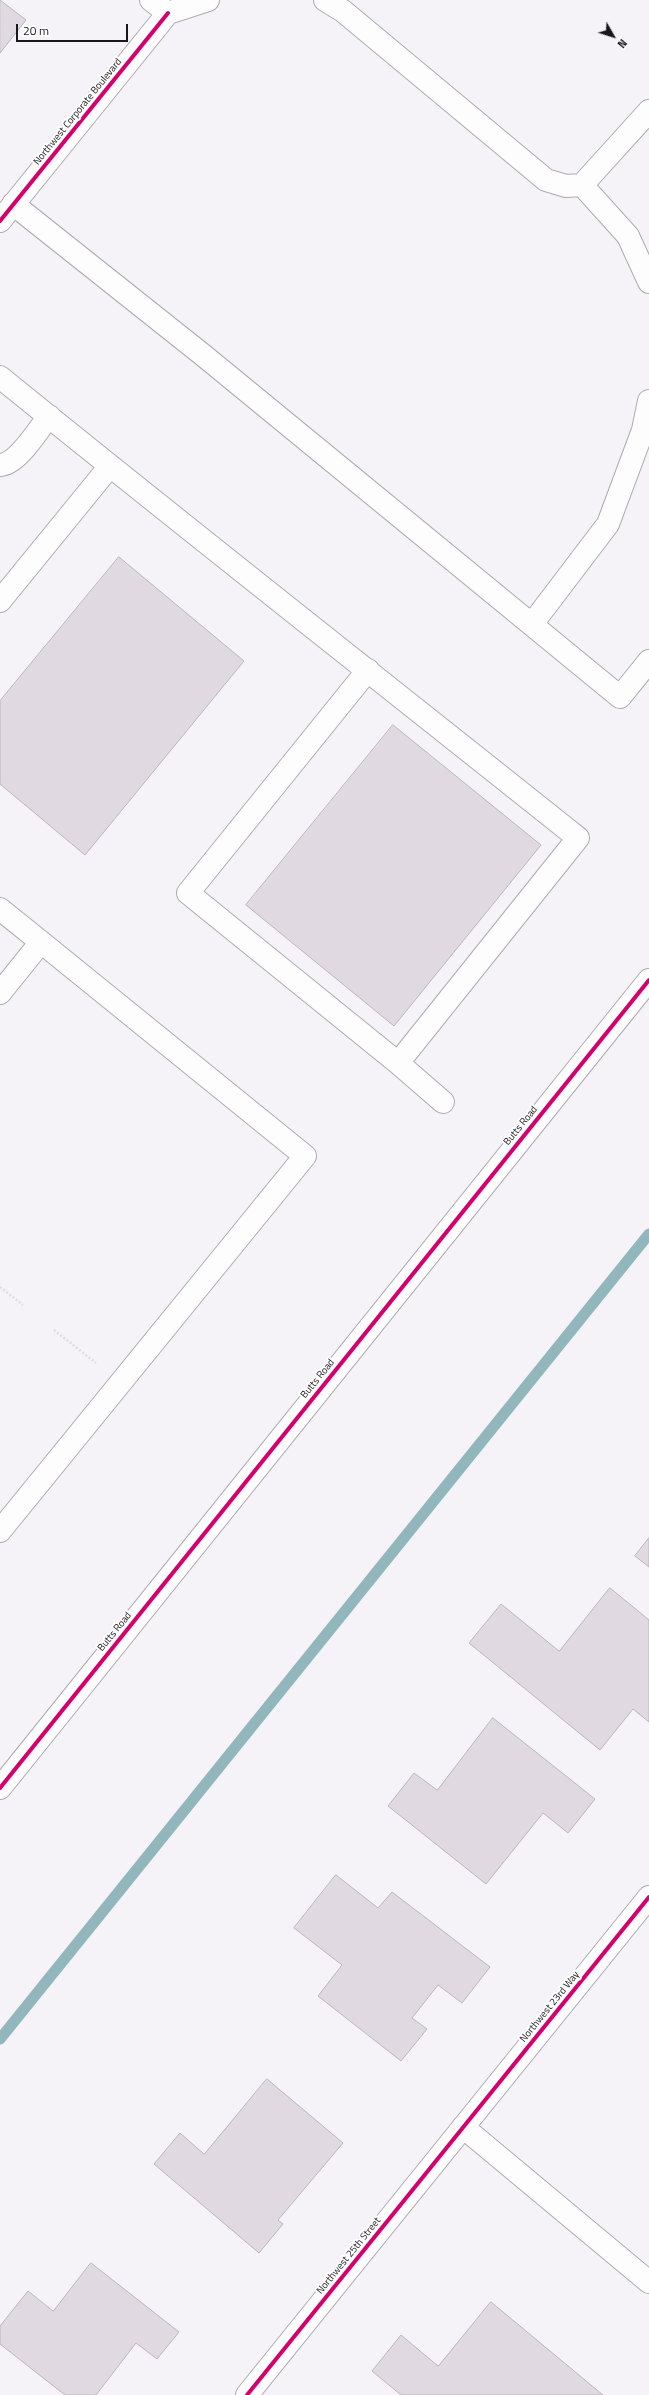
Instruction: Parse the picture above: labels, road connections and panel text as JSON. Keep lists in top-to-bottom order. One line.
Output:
{"streets":{"street":["Northwest Corporate Boulevard","Butts Road","Northwest 23rd Way","Northwest 25th Street"]},"crossings":[["Northwest 23rd Way","Northwest 25th Street"]],"scale_bar":"20 m","north":"bottom right"}
